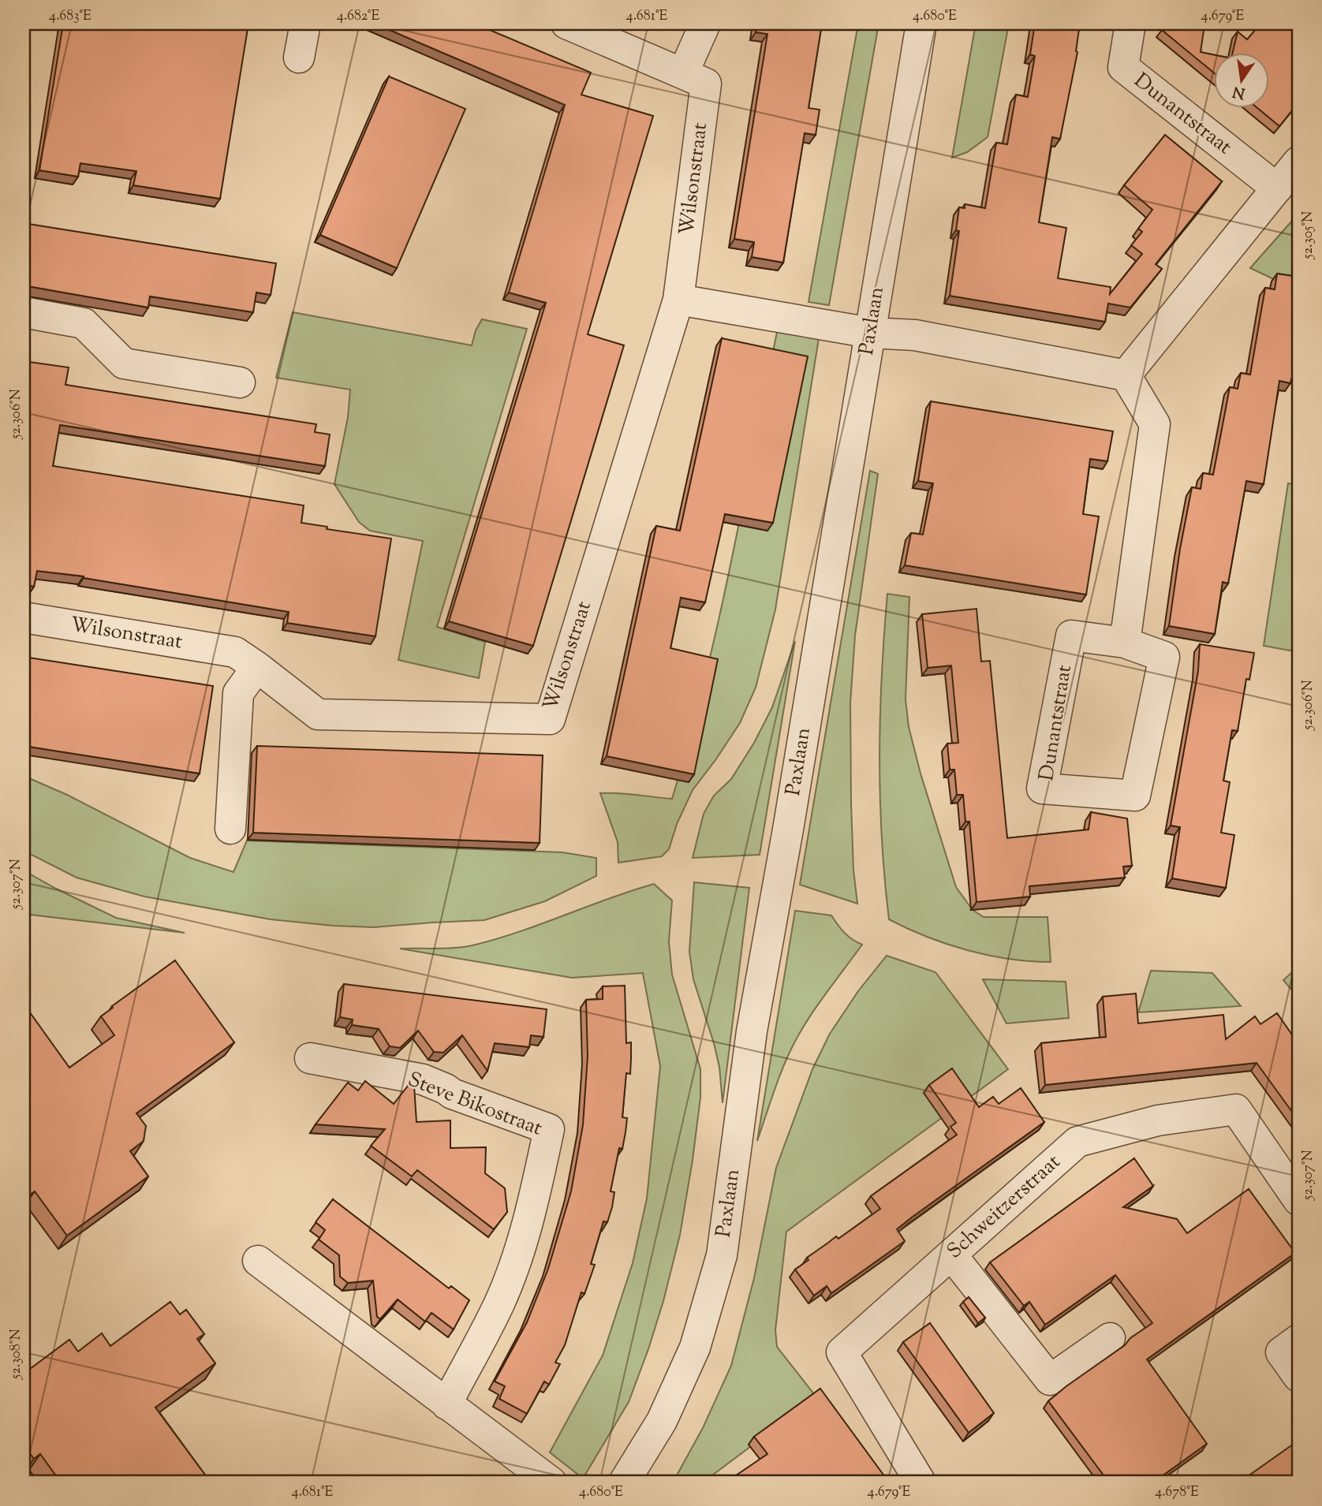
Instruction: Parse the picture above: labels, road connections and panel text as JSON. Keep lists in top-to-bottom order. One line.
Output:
{"streets":{"street":["Dunantstraat","Wilsonstraat","Paxlaan","Steve Bikostraat","Schweitzerstraat"]},"north":"bottom","coordinates":["4.683°E","4.682°E","4.681°E","4.680°E","4.679°E","52.305°N","52.306°N","52.307°N","52.308°N","4.678°E"]}
